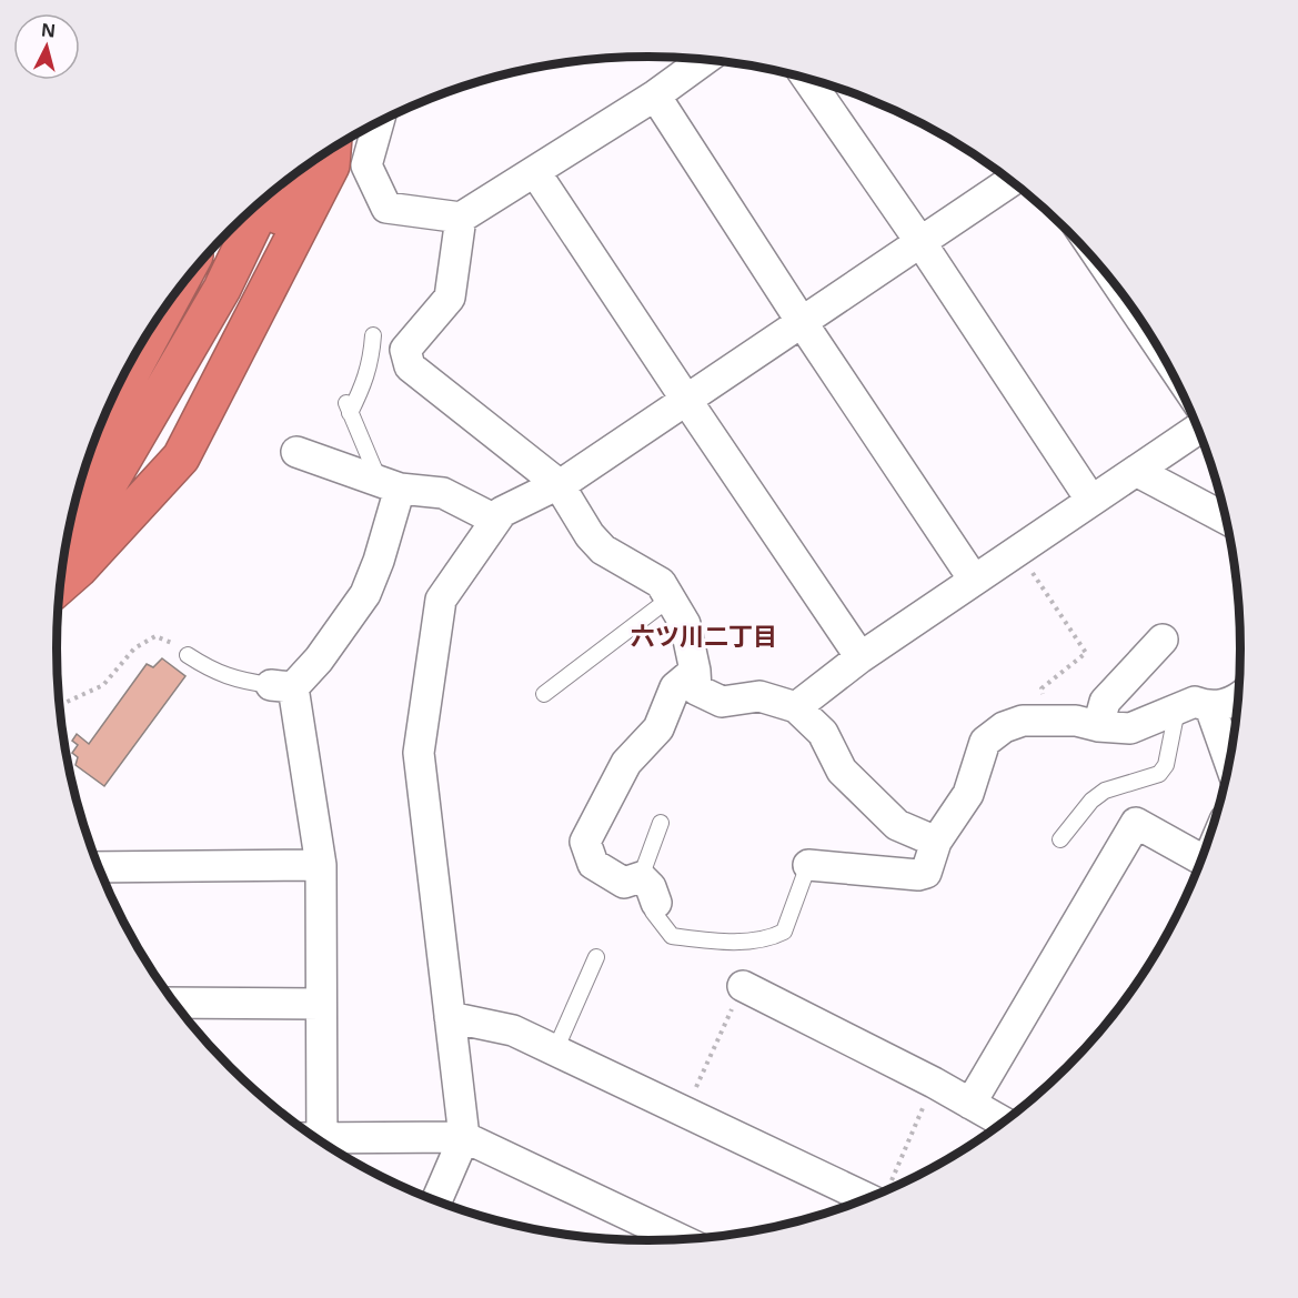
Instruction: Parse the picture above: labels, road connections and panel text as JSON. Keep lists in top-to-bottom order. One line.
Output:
{"districts":["六ツ川二丁目"],"north":"top"}
